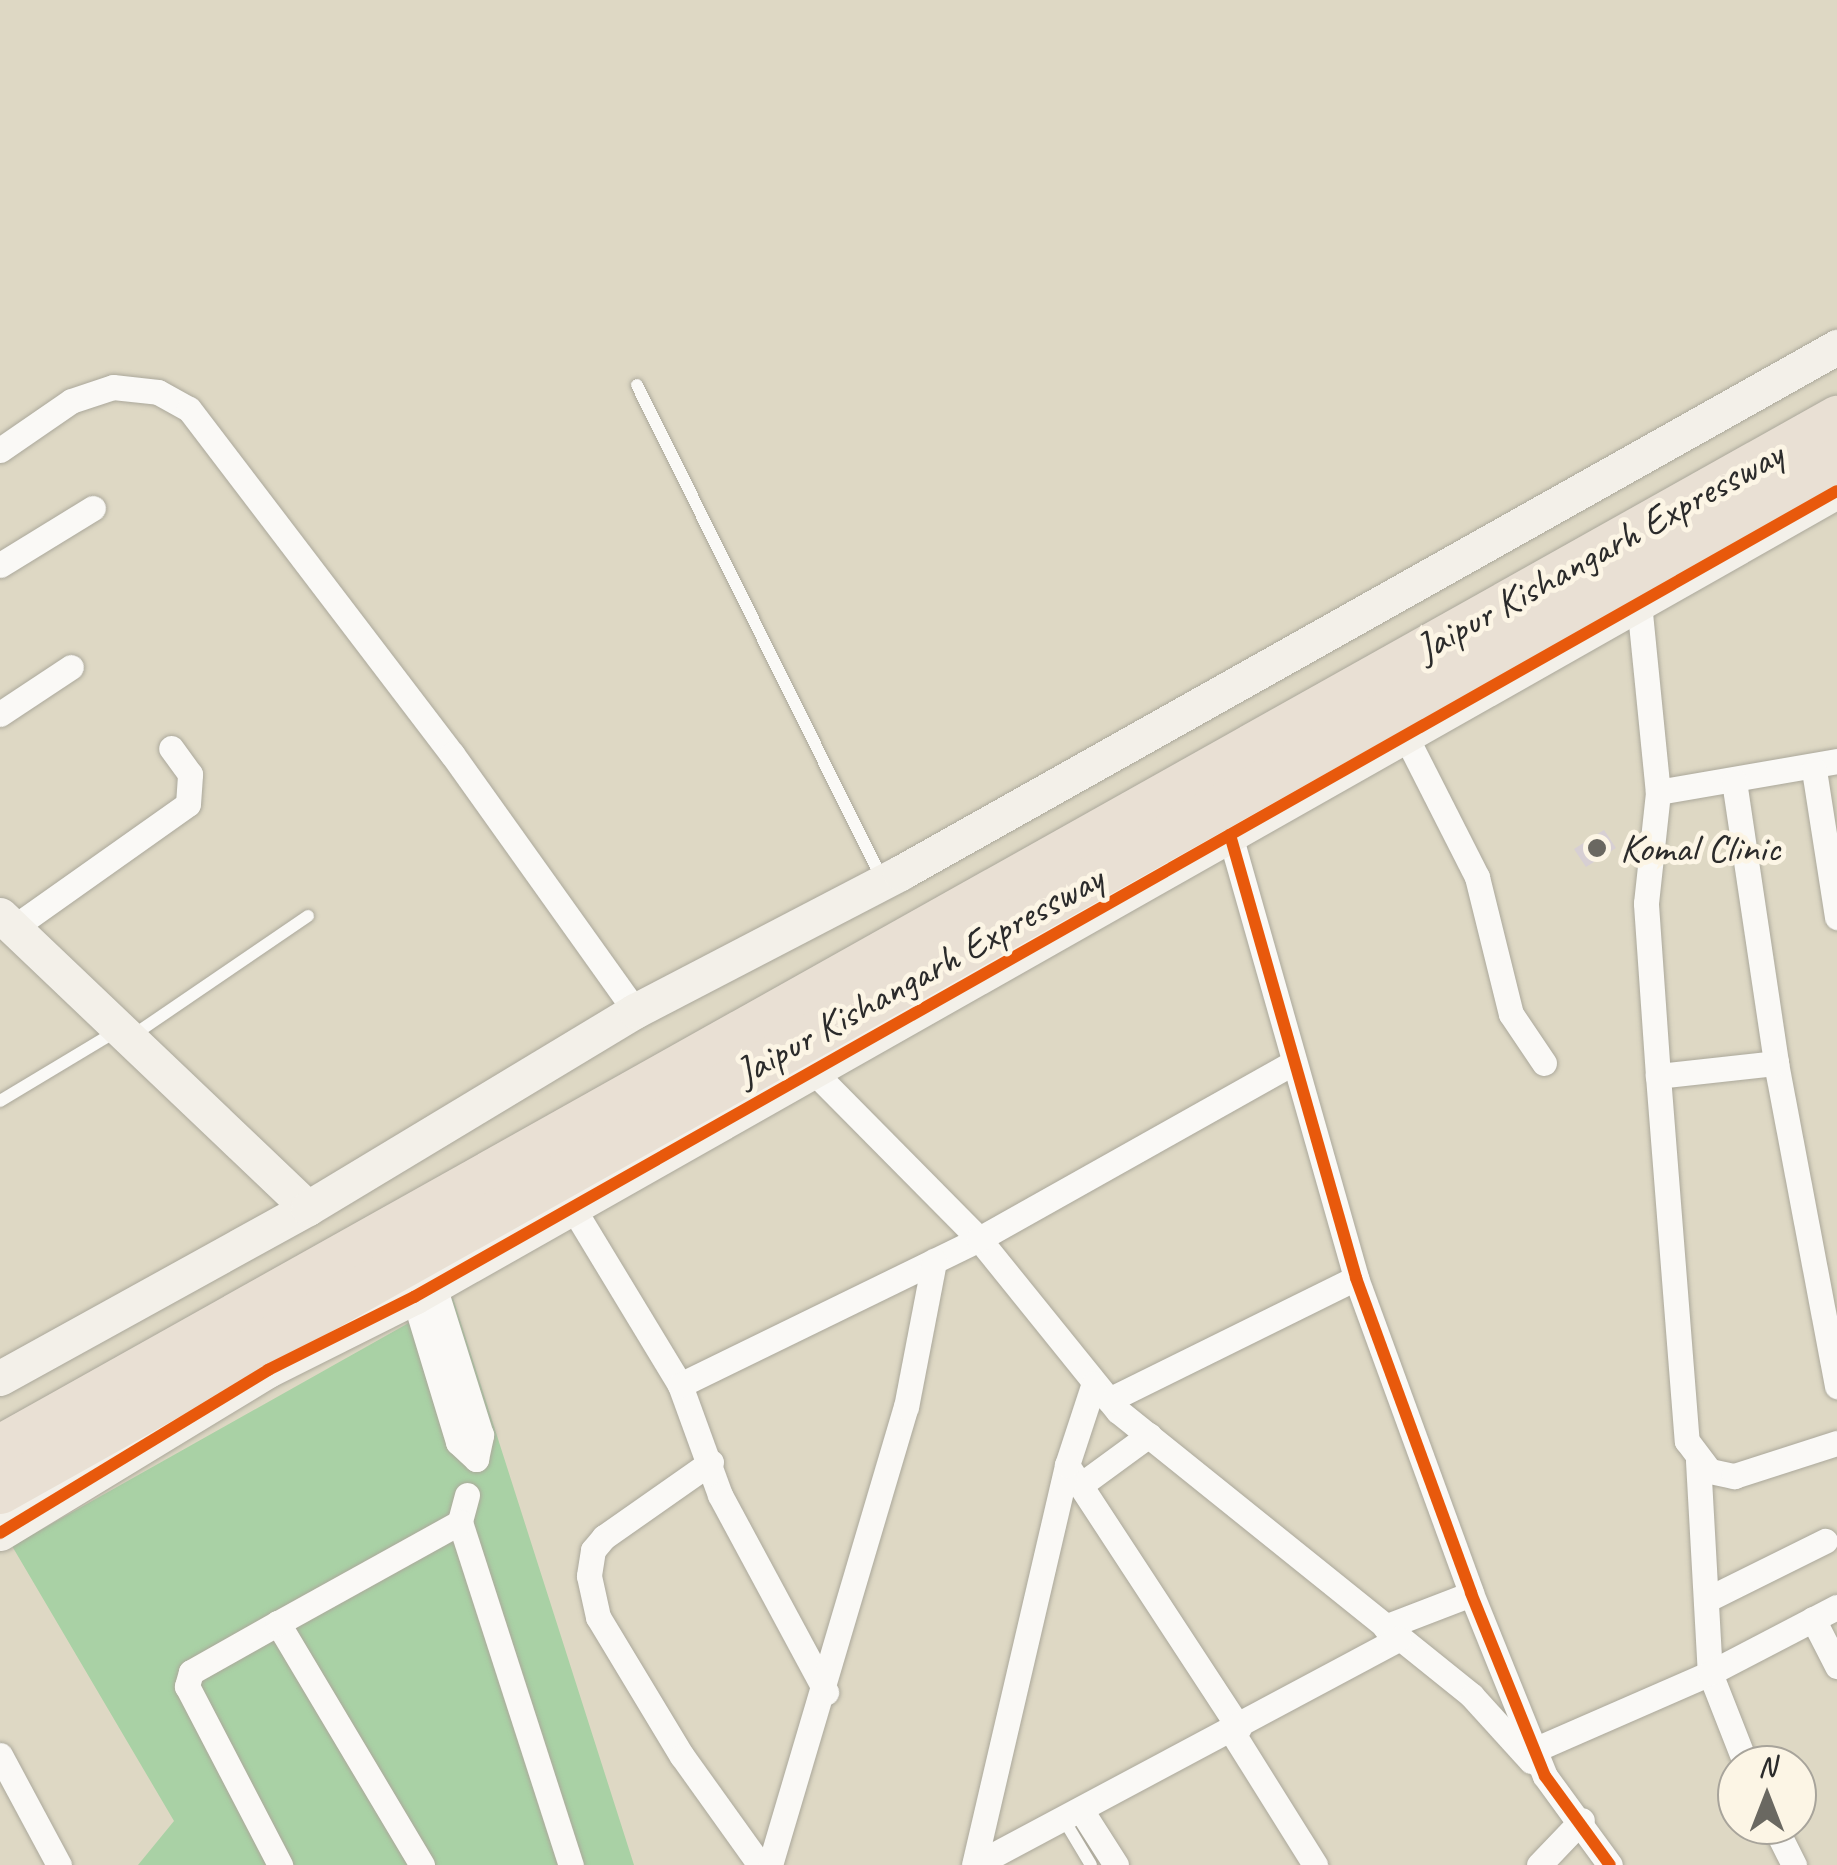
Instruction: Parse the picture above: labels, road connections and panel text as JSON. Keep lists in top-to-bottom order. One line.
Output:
{"streets":{"highway":["Jaipur Kishangarh Expressway"]},"places":["Komal Clinic"],"north":"top"}
